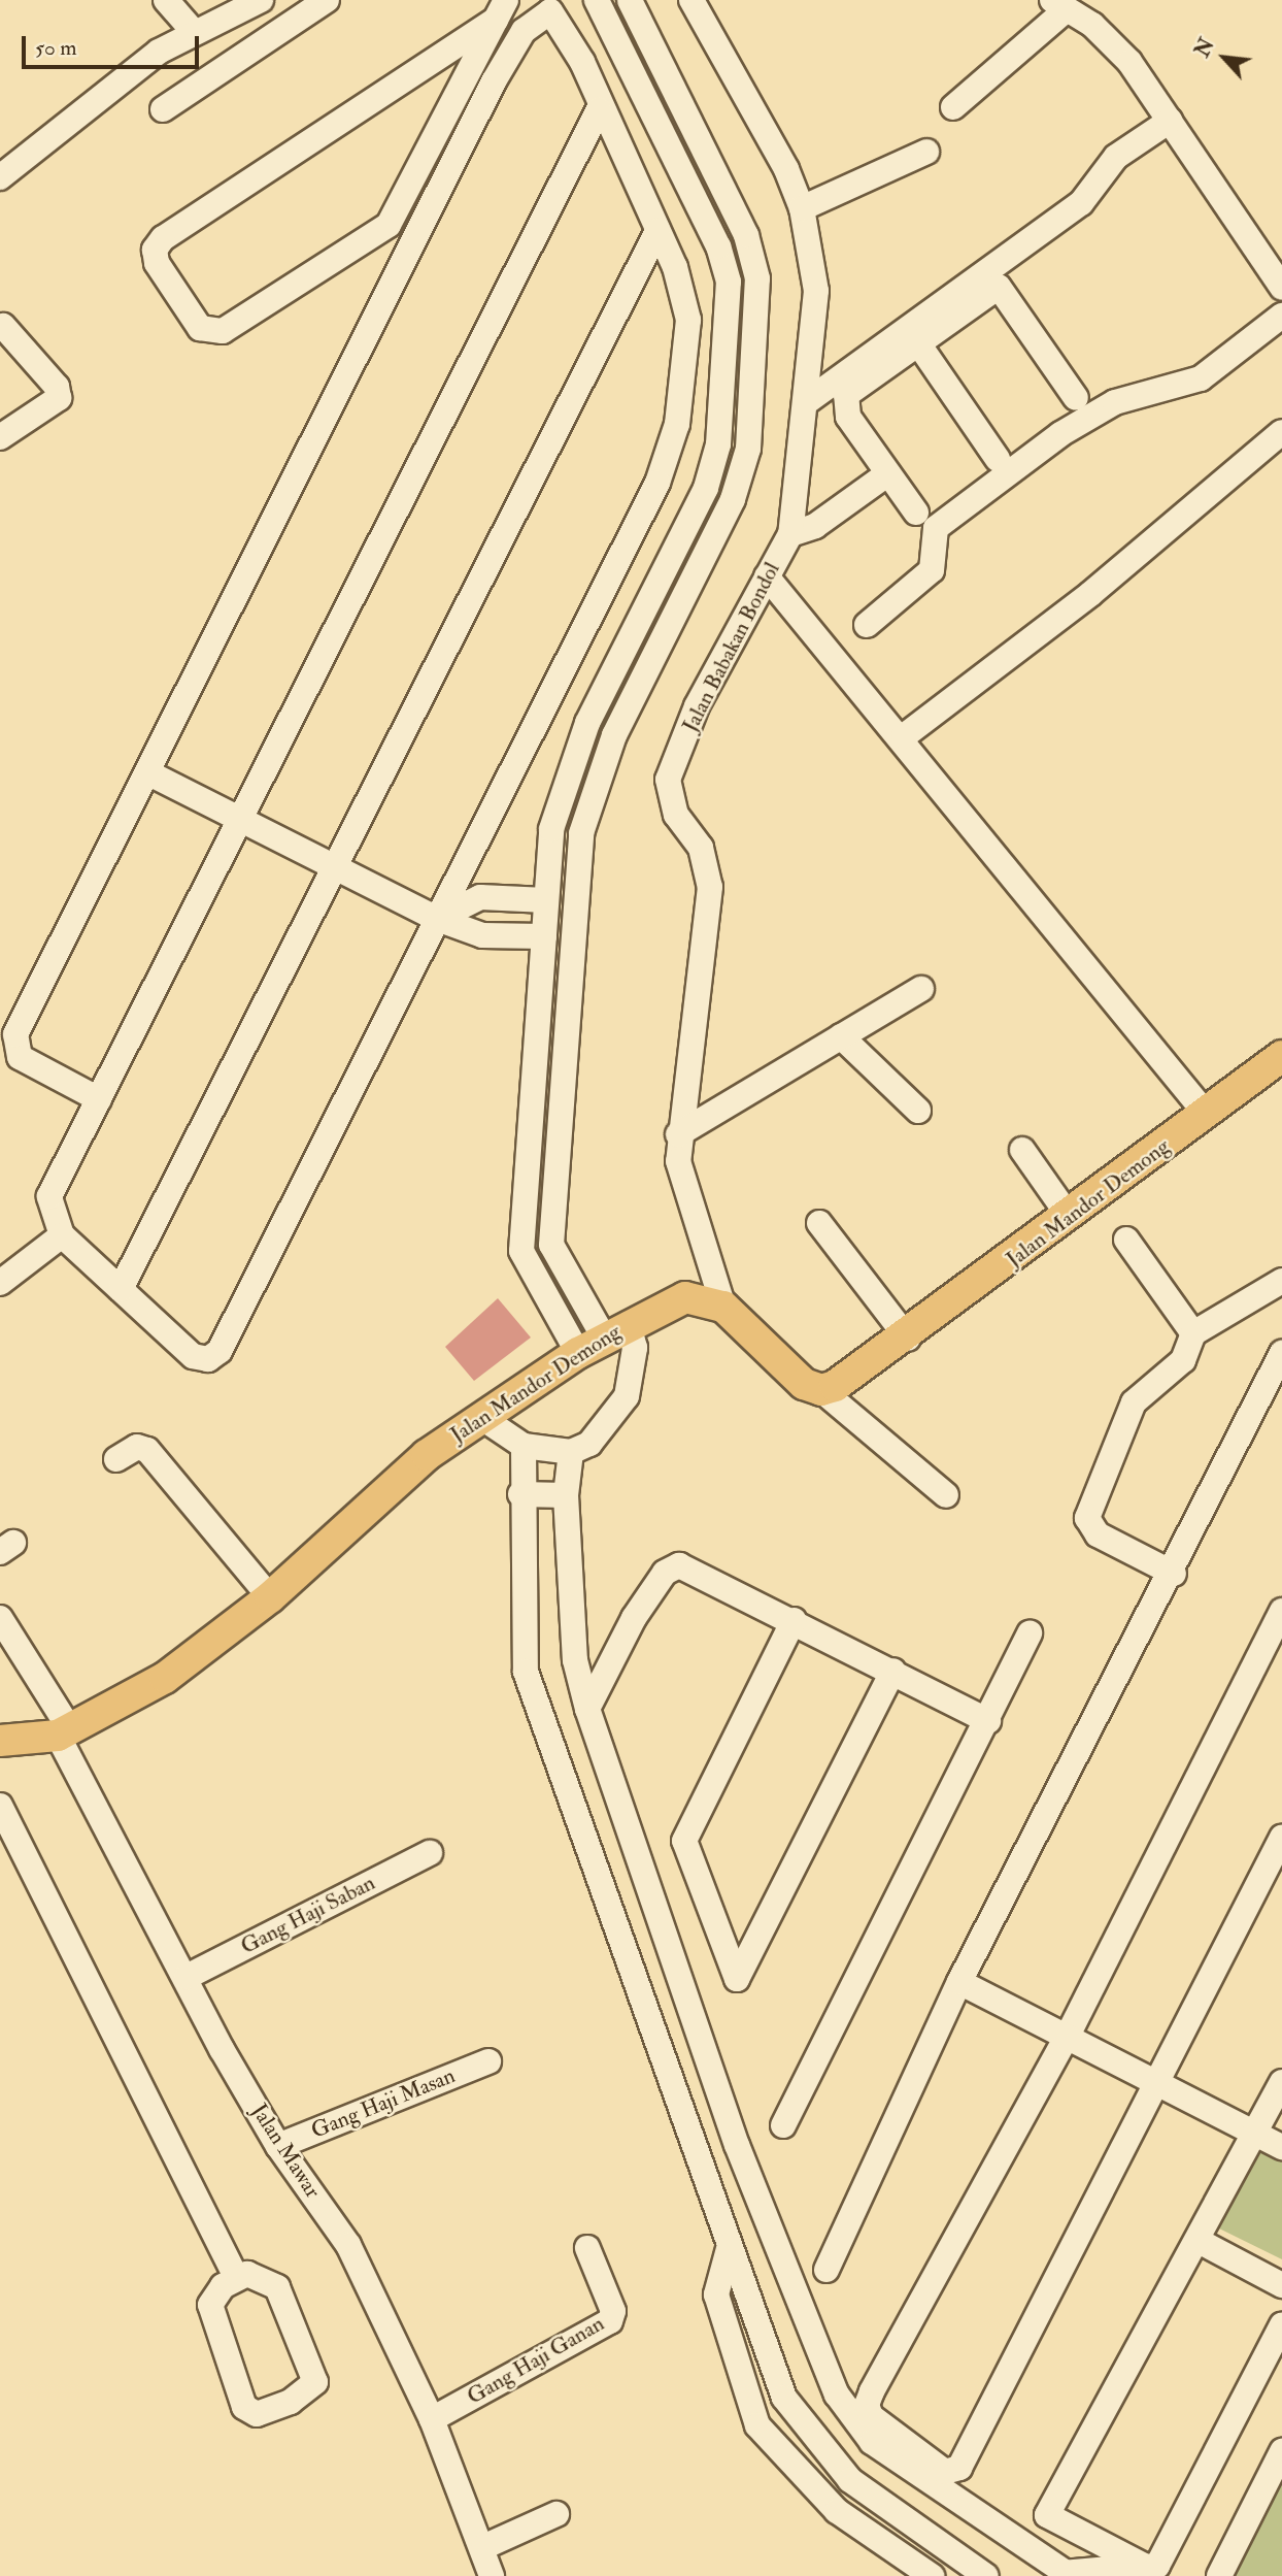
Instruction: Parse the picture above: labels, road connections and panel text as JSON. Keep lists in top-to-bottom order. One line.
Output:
{"streets":{"main road":["Jalan Mandor Demong"],"street":["Jalan Babakan Bondol","Gang Haji Saban","Gang Haji Masan","Jalan Mawar","Gang Haji Ganan"]},"crossings":[["Jalan Babakan Bondol","Jalan Mandor Demong"],["Jalan Mandor Demong","Jalan Mawar"],["Gang Haji Saban","Jalan Mawar"],["Gang Haji Masan","Jalan Mawar"],["Jalan Mawar","Gang Haji Ganan"]],"scale_bar":"50 m","north":"top left"}
